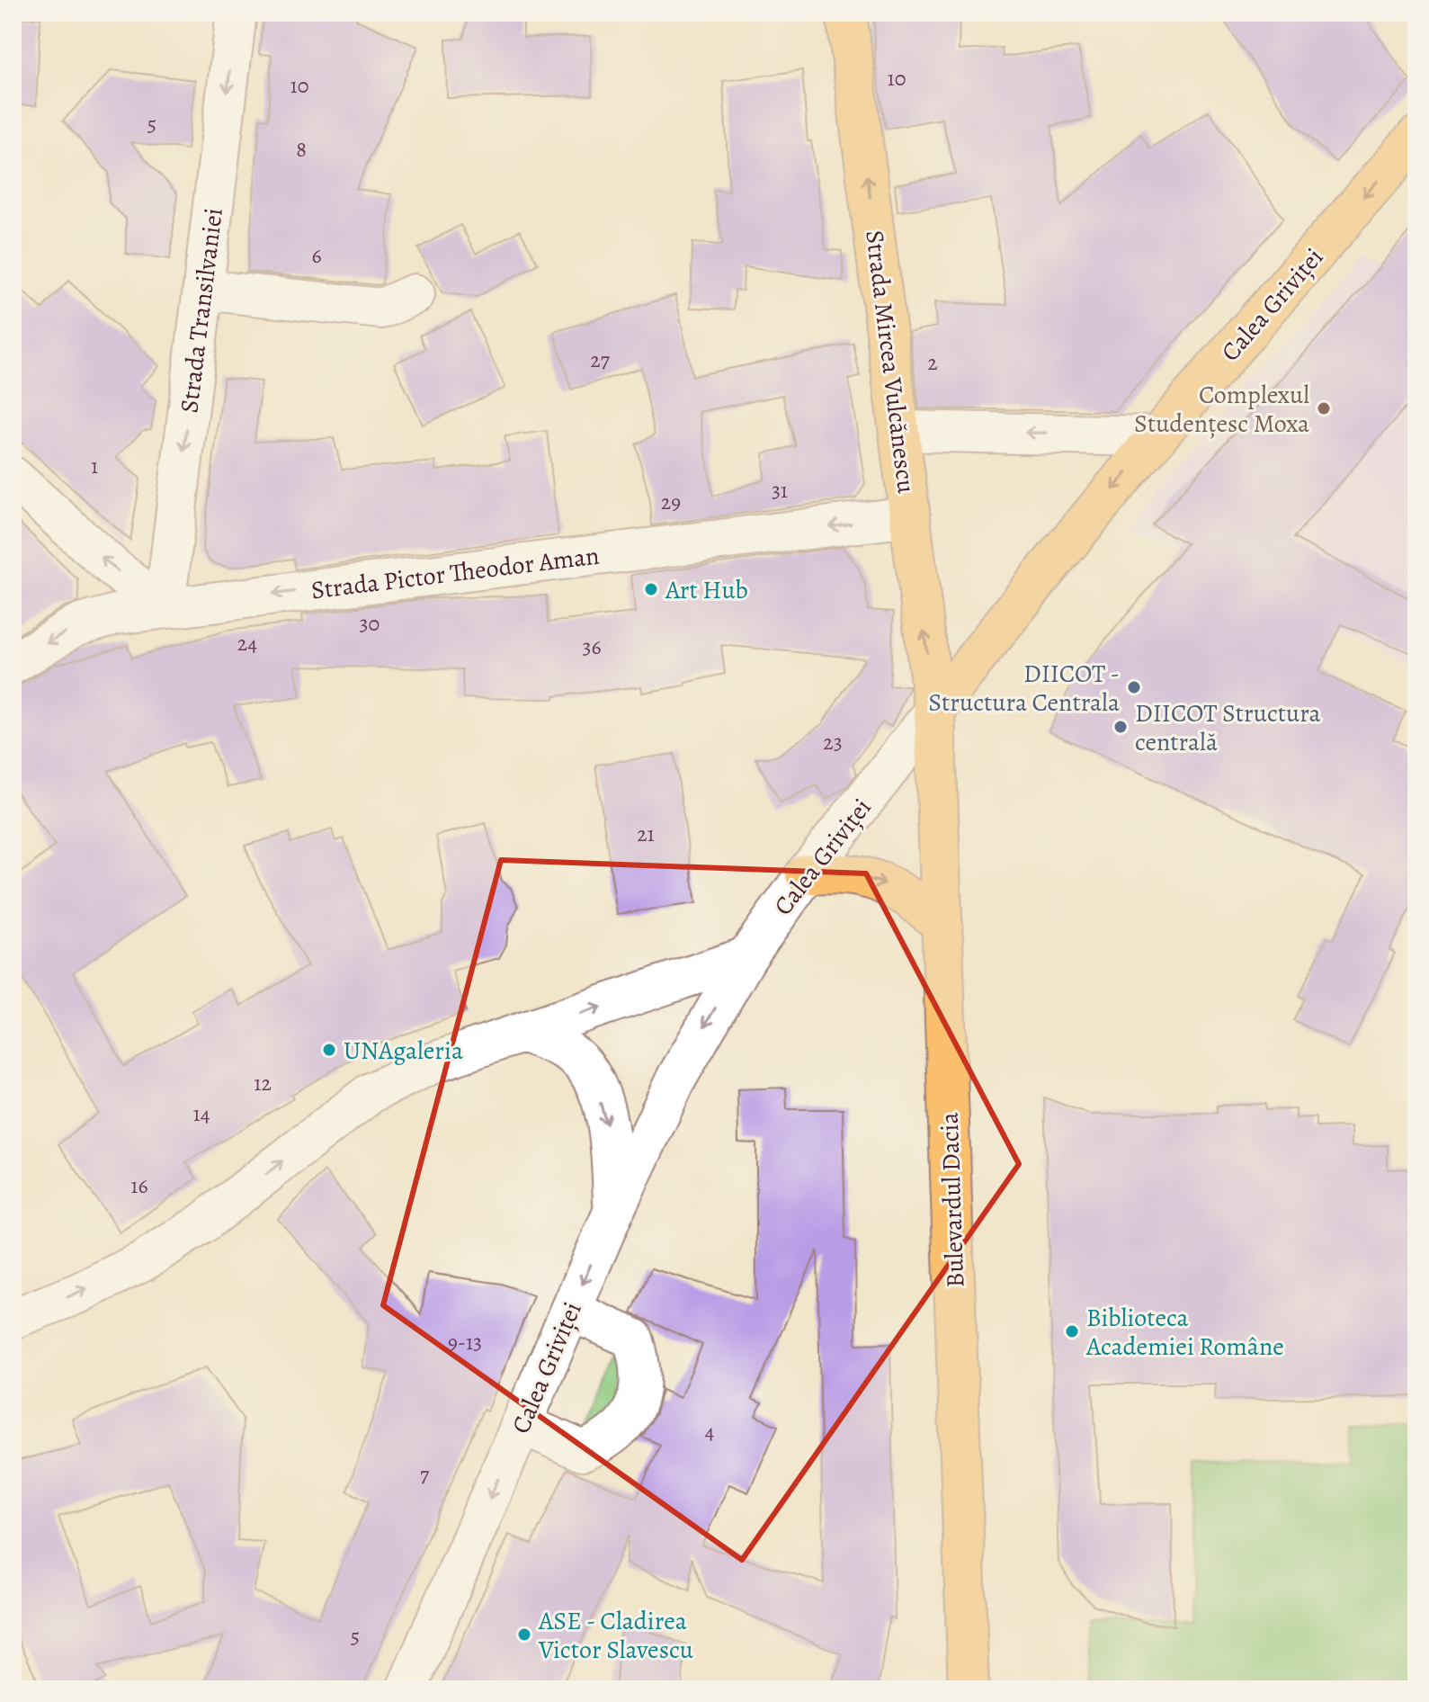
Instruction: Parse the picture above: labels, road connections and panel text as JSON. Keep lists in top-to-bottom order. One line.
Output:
{"streets":{"main road":["Calea Griviței","Strada Mircea Vulcănescu","Bulevardul Dacia"],"street":["Strada Transilvaniei","Strada Pictor Theodor Aman"]},"crossings":[["Calea Griviței","Strada Mircea Vulcănescu"],["Calea Griviței","Bulevardul Dacia"],["Strada Transilvaniei","Strada Pictor Theodor Aman"],["Strada Mircea Vulcănescu","Strada Pictor Theodor Aman"],["Strada Mircea Vulcănescu","Bulevardul Dacia"]],"one_way":["Calea Griviței","Strada Transilvaniei","Strada Mircea Vulcănescu","Strada Pictor Theodor Aman"],"places":["Complexul Studențesc Moxa","Art Hub","DIICOT - Structura Centrala","DIICOT Structura centrală","UNAgaleria","Biblioteca Academiei Române","ASE - Cladirea Victor Slavescu"],"house_numbers":["10","10","5","8","6","27","2","1","31","29","30","24","36","23","21","12","14","16","9-13","4","7","5"]}
